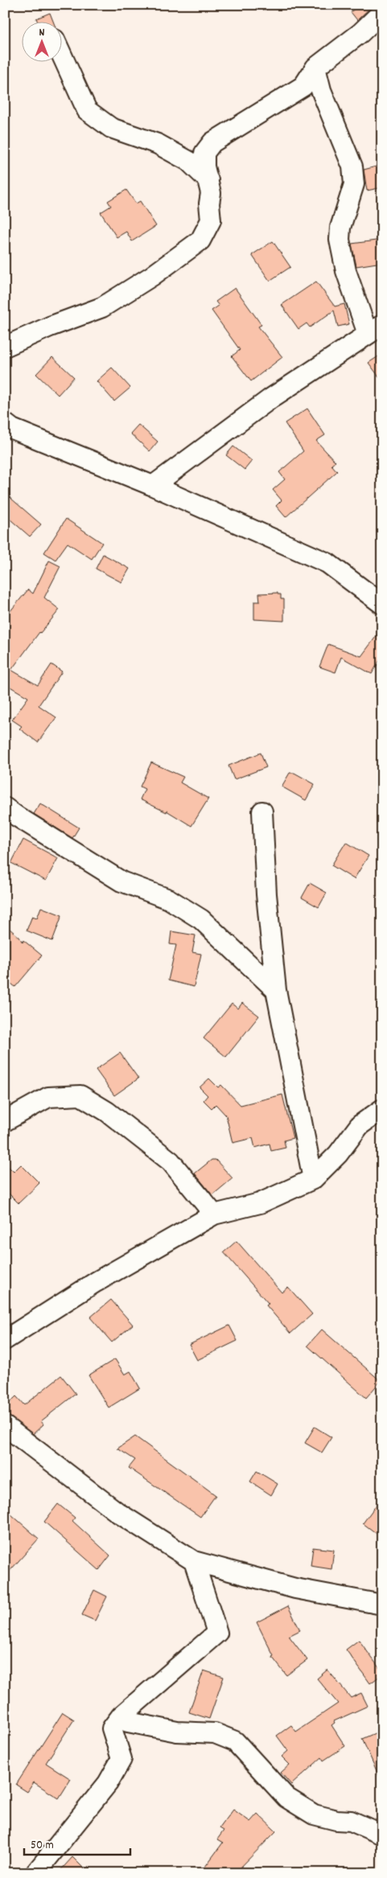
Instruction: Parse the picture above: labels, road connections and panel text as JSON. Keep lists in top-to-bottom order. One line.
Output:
{"scale_bar":"50 m","north":"top"}
